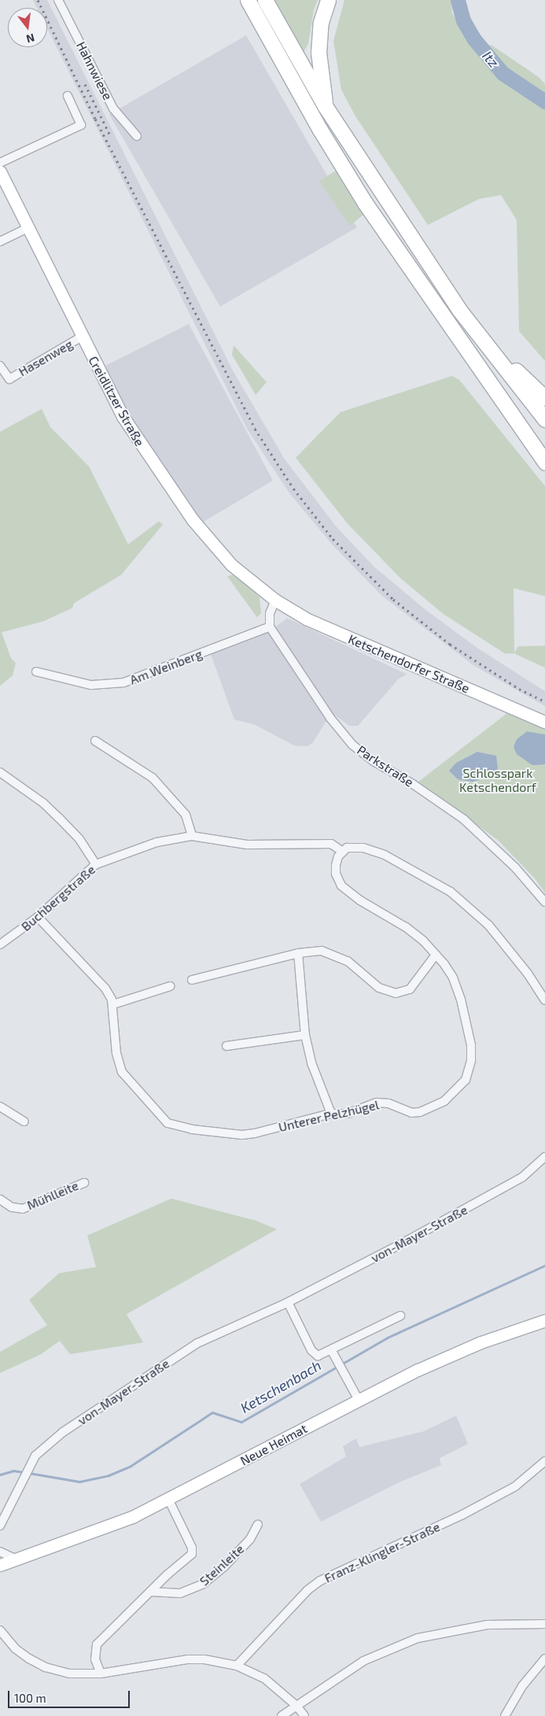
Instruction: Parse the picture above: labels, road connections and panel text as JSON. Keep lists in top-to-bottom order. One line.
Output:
{"streets":{"street":["Hahnwiese","Hasenweg","Creidlitzer Straße","Ketschendorfer Straße","Am Weinberg","Parkstraße","Buchbergstraße","Unterer Pelzhügel","Mühlleite","von-Mayer-Straße","Neue Heimat","Franz-Klingler-Straße","Steinleite"]},"crossings":[["Hasenweg","Creidlitzer Straße"],["Creidlitzer Straße","Ketschendorfer Straße"],["Am Weinberg","Parkstraße"],["Buchbergstraße","Unterer Pelzhügel"]],"water":["Itz","Ketschenbach"],"parks":["Schlosspark Ketschendorf"],"scale_bar":"100 m","north":"bottom"}
